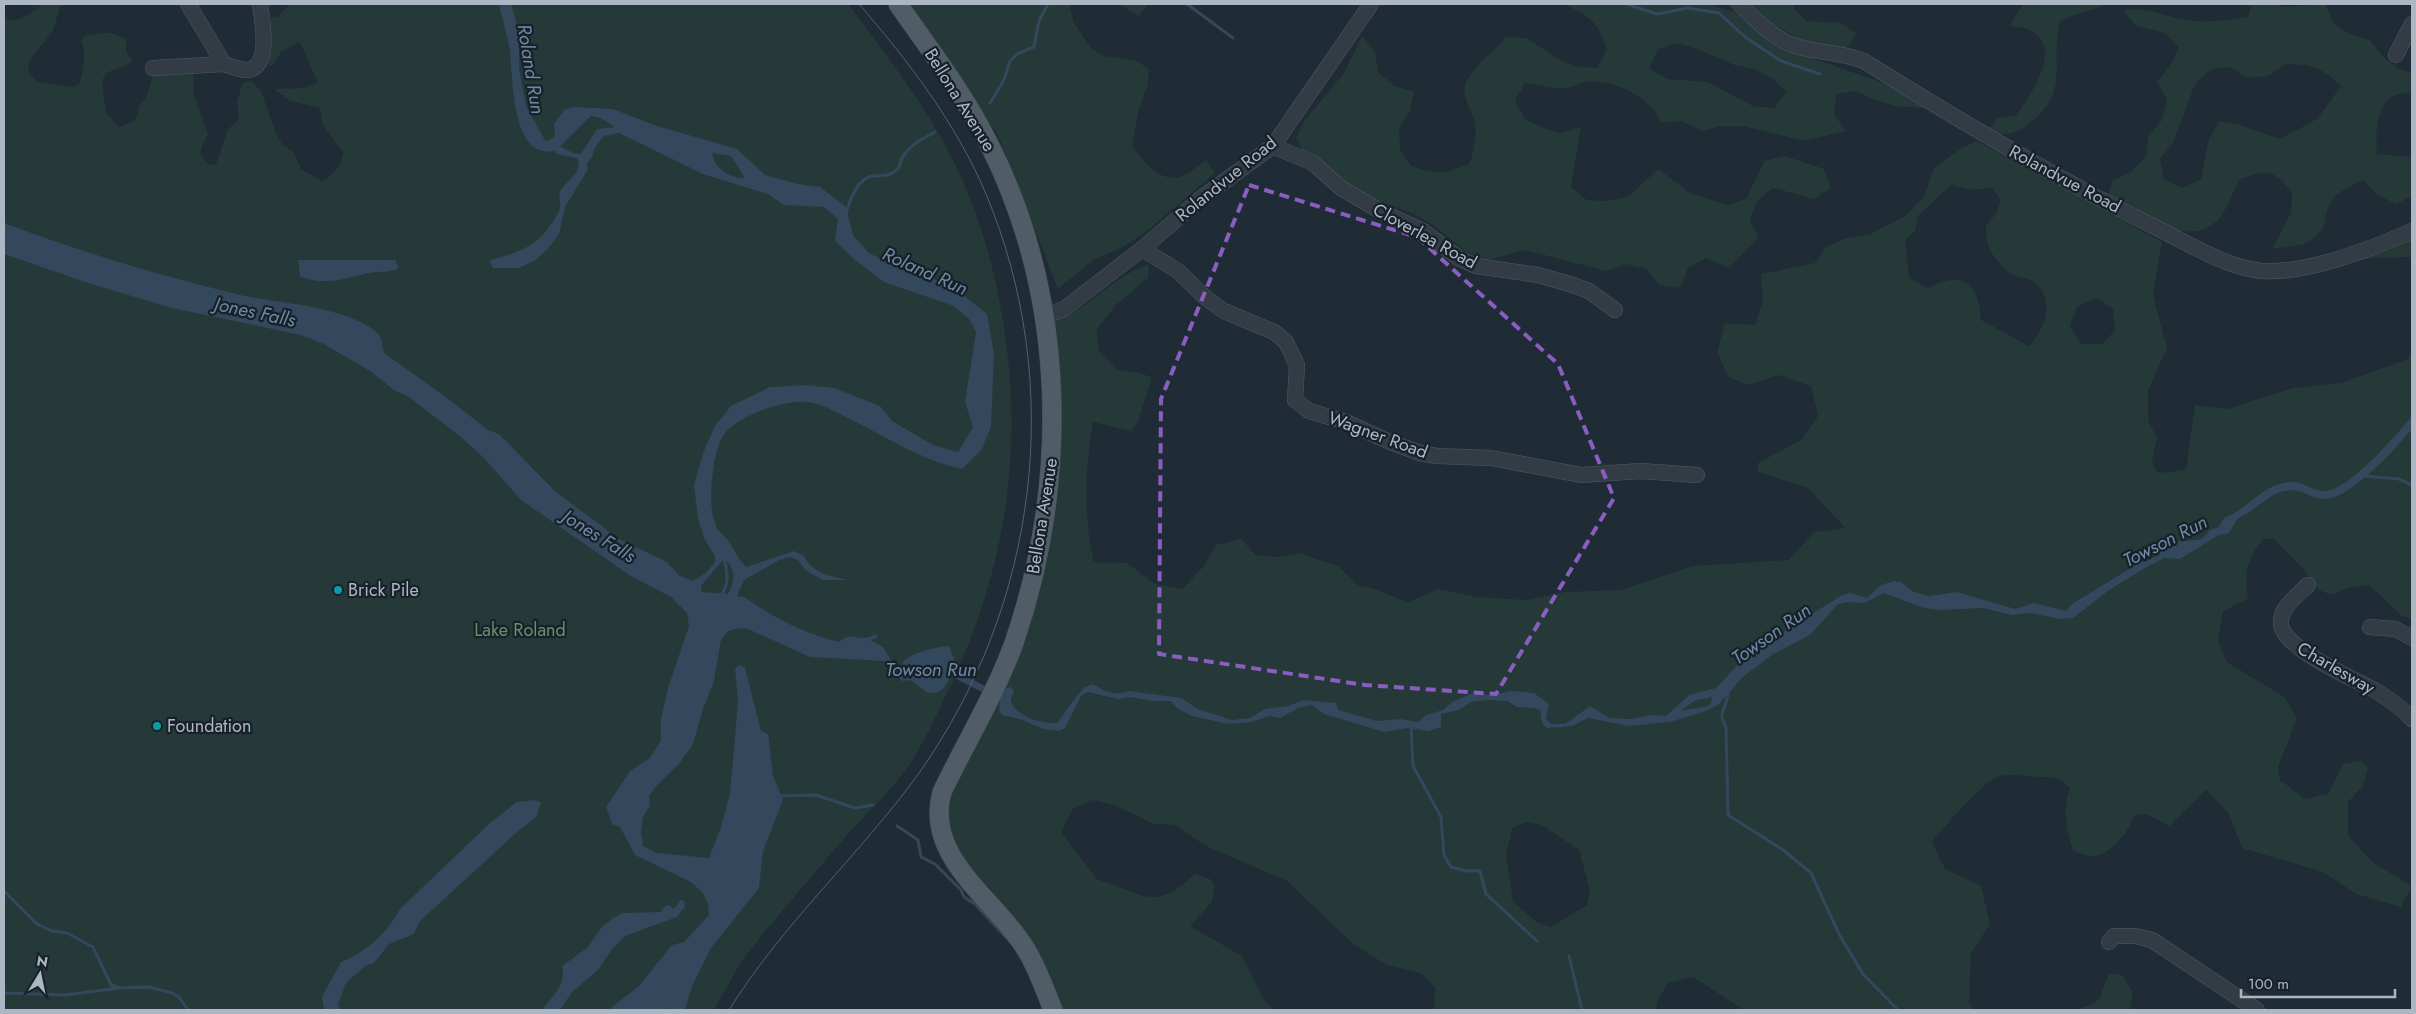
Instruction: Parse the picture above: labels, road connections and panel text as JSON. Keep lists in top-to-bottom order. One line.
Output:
{"streets":{"main road":["Bellona Avenue"],"street":["Rolandvue Road","Cloverlea Road","Wagner Road","Charlesway"]},"crossings":[["Bellona Avenue","Rolandvue Road"],["Rolandvue Road","Cloverlea Road"],["Rolandvue Road","Wagner Road"]],"water":["Roland Run","Jones Falls","Towson Run"],"parks":["Lake Roland"],"places":["Brick Pile","Foundation"],"scale_bar":"100 m","north":"top"}
